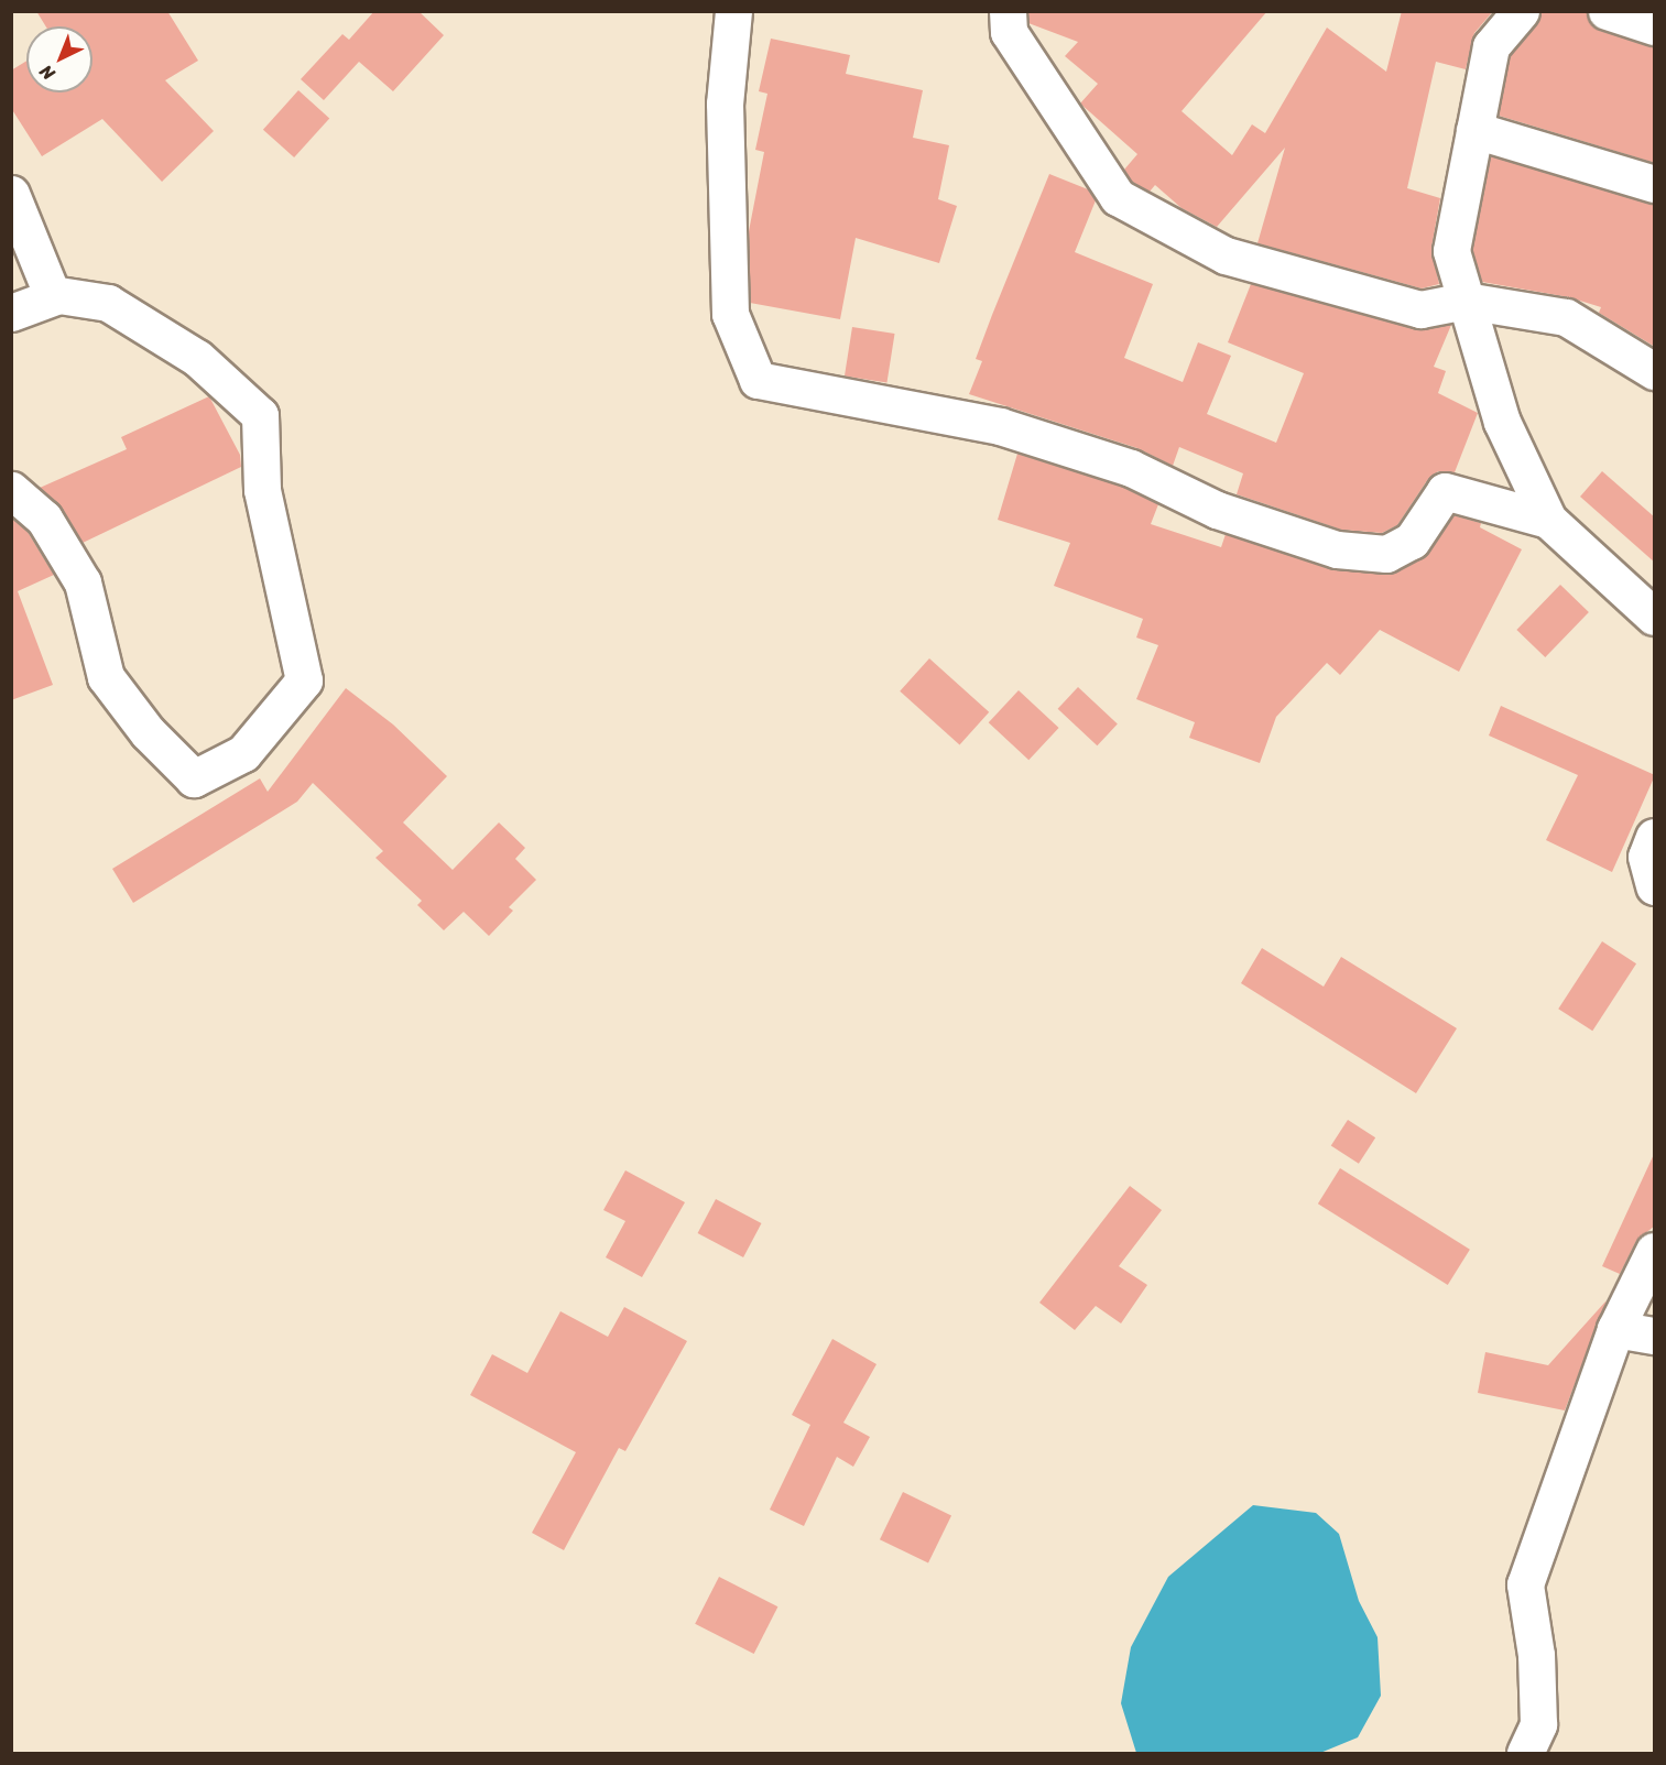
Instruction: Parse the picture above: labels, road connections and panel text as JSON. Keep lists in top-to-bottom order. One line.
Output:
{"north":"bottom left"}
